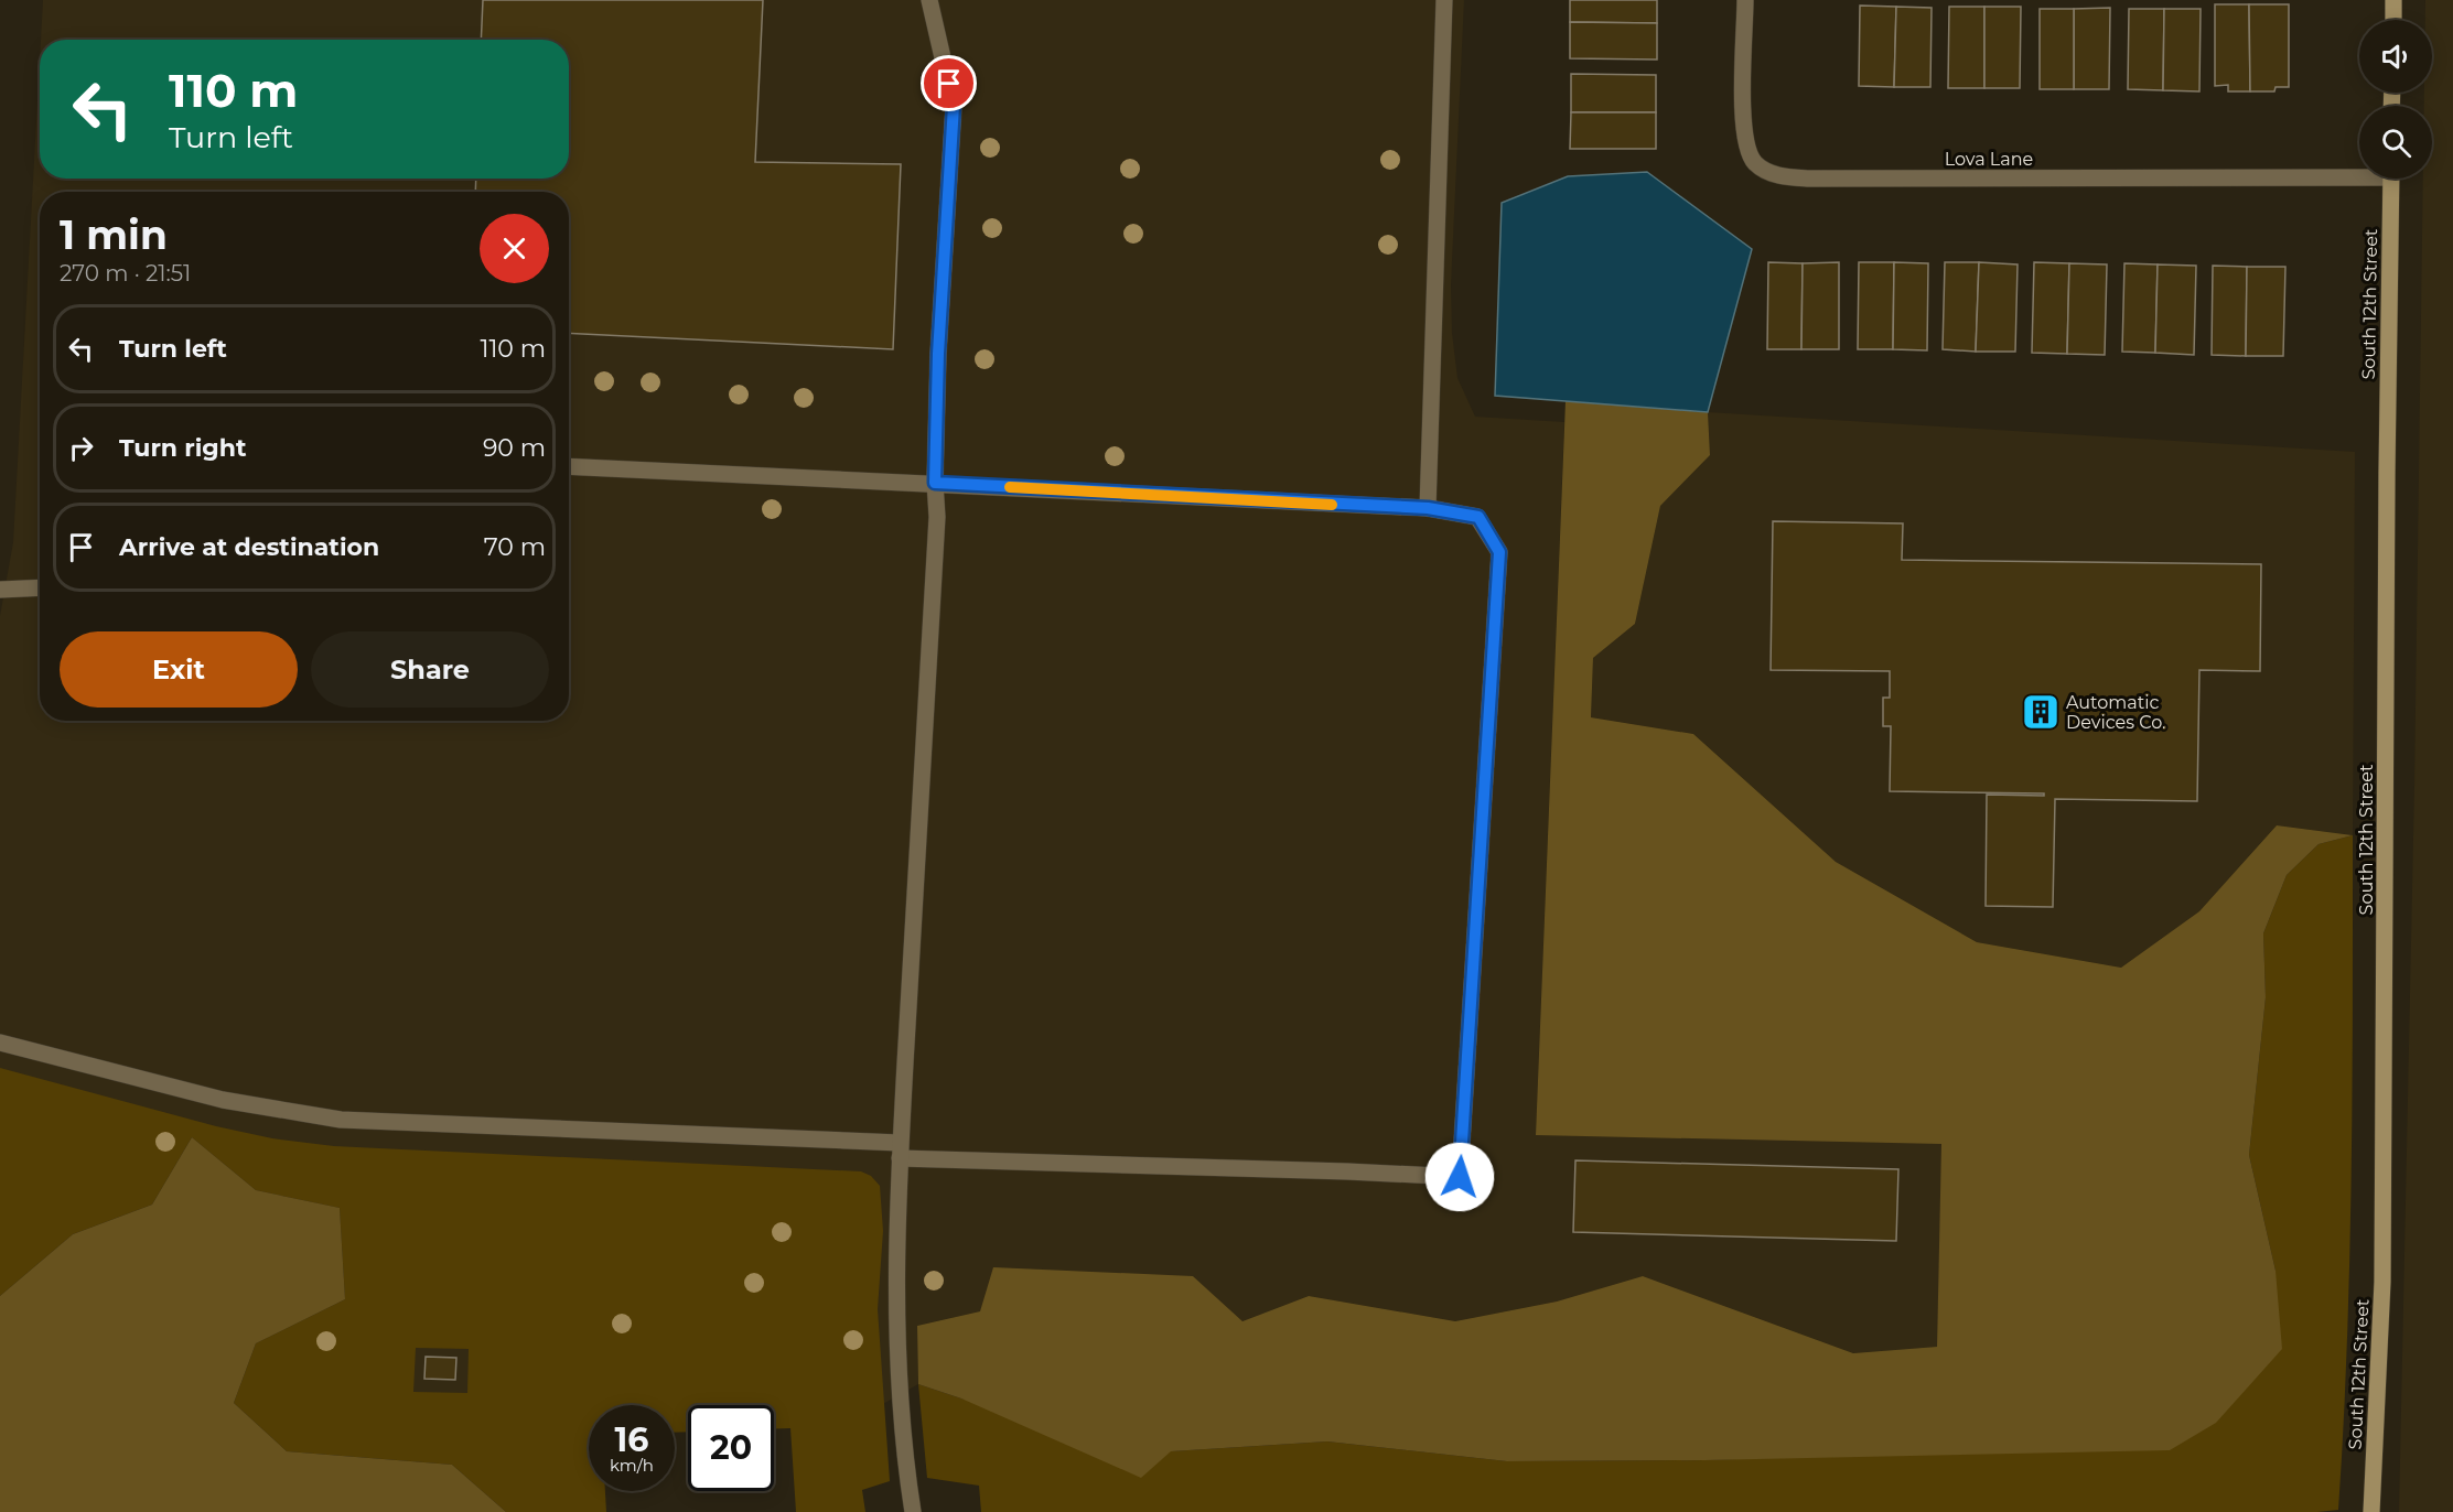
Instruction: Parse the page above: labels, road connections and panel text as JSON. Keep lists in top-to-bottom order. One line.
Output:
{"streets":{"street":["Lova Lane","South 12th Street"]},"places":{"building":["Automatic Devices Co."]},"page":{"turn":["110 m","Turn left"],"heading":["1 min","270 m · 21:51"],"list":[{"name":"Turn left","value":"110 m"},{"name":"Turn right","value":"90 m"},{"name":"Arrive at destination","value":"70 m"}],"buttons":["Exit","Share"],"speed":"16 km/h","limit":"20"}}
